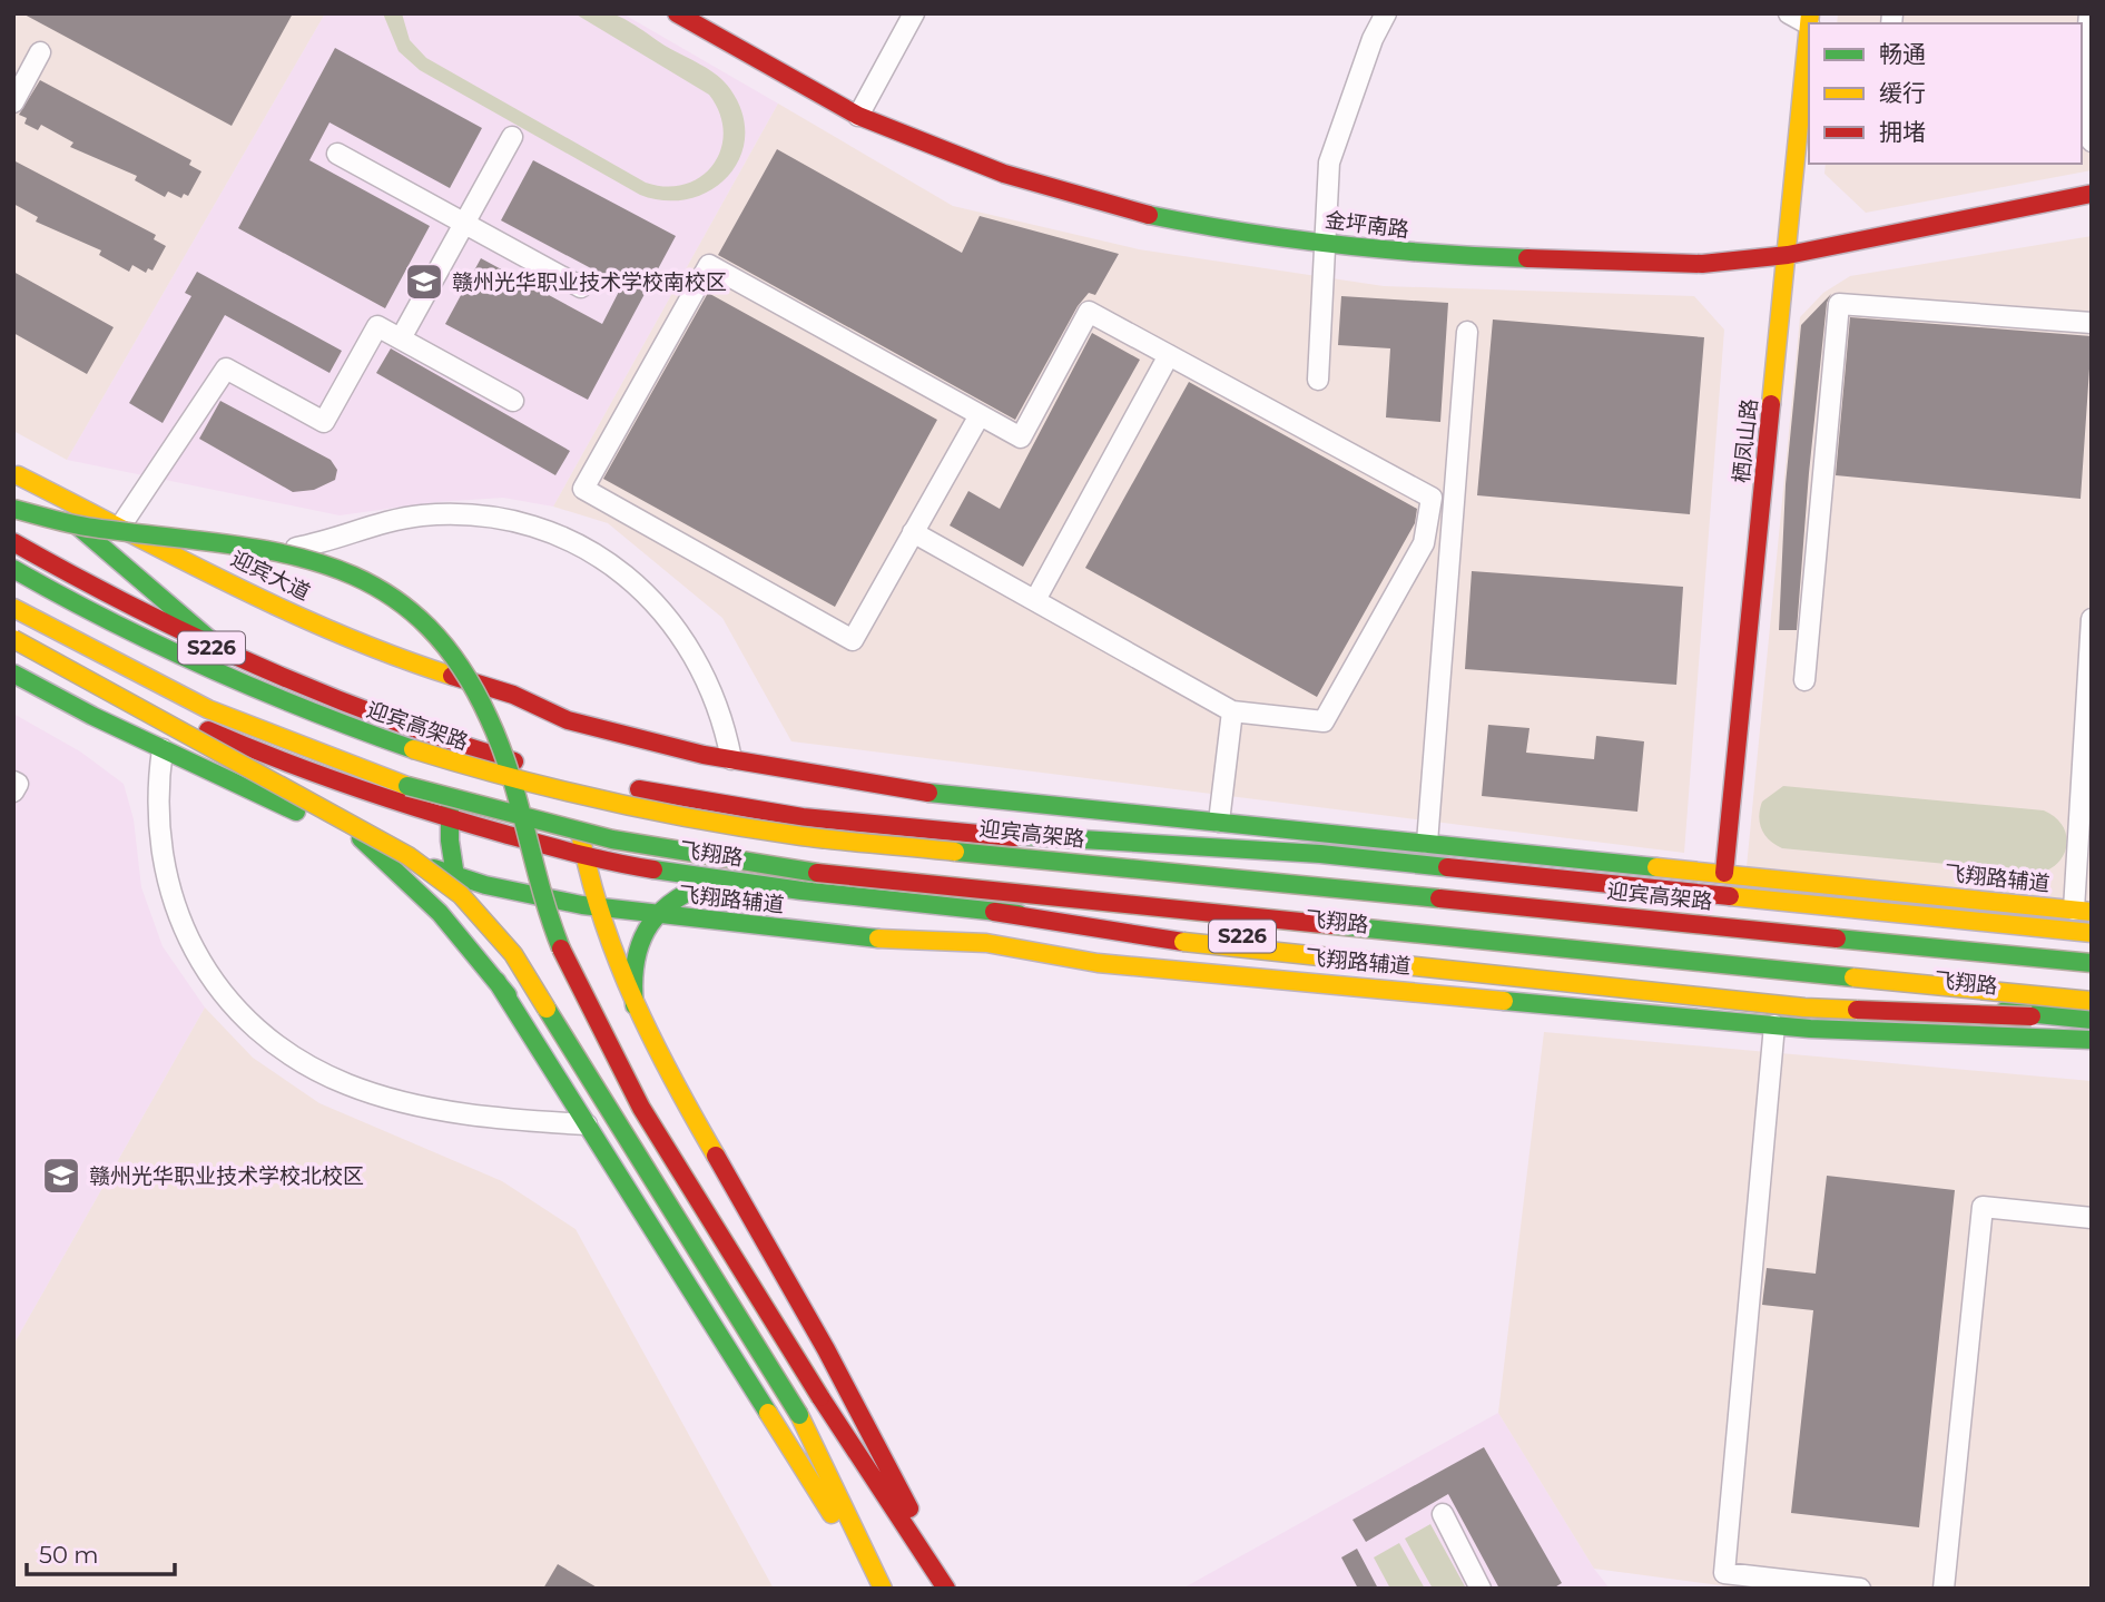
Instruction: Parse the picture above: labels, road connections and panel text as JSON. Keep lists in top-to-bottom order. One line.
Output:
{"streets":{"main road":["金坪南路","栖凤山路","迎宾大道","S226","迎宾高架路","飞翔路","飞翔路辅道"]},"crossings":[["金坪南路","栖凤山路"],["栖凤山路","飞翔路辅道"],["迎宾大道","S226"],["迎宾大道","飞翔路辅道"],["S226","飞翔路"]],"places":{"school or university":["赣州光华职业技术学校南校区","赣州光华职业技术学校北校区"]},"legend":["畅通","缓行","拥堵"],"scale_bar":"50 m"}
